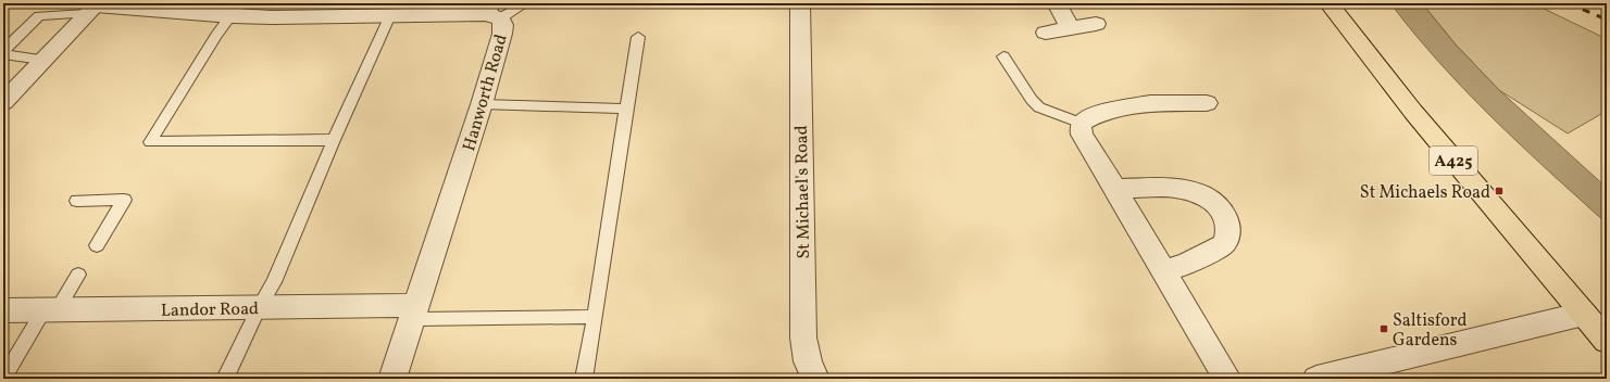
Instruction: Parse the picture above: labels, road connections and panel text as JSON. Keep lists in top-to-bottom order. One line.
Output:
{"streets":{"main road":["A425"],"street":["Hanworth Road","St Michael's Road","Landor Road"]},"crossings":[["Hanworth Road","Landor Road"]],"places":{"transit":["St Michaels Road","Saltisford Gardens"]}}
